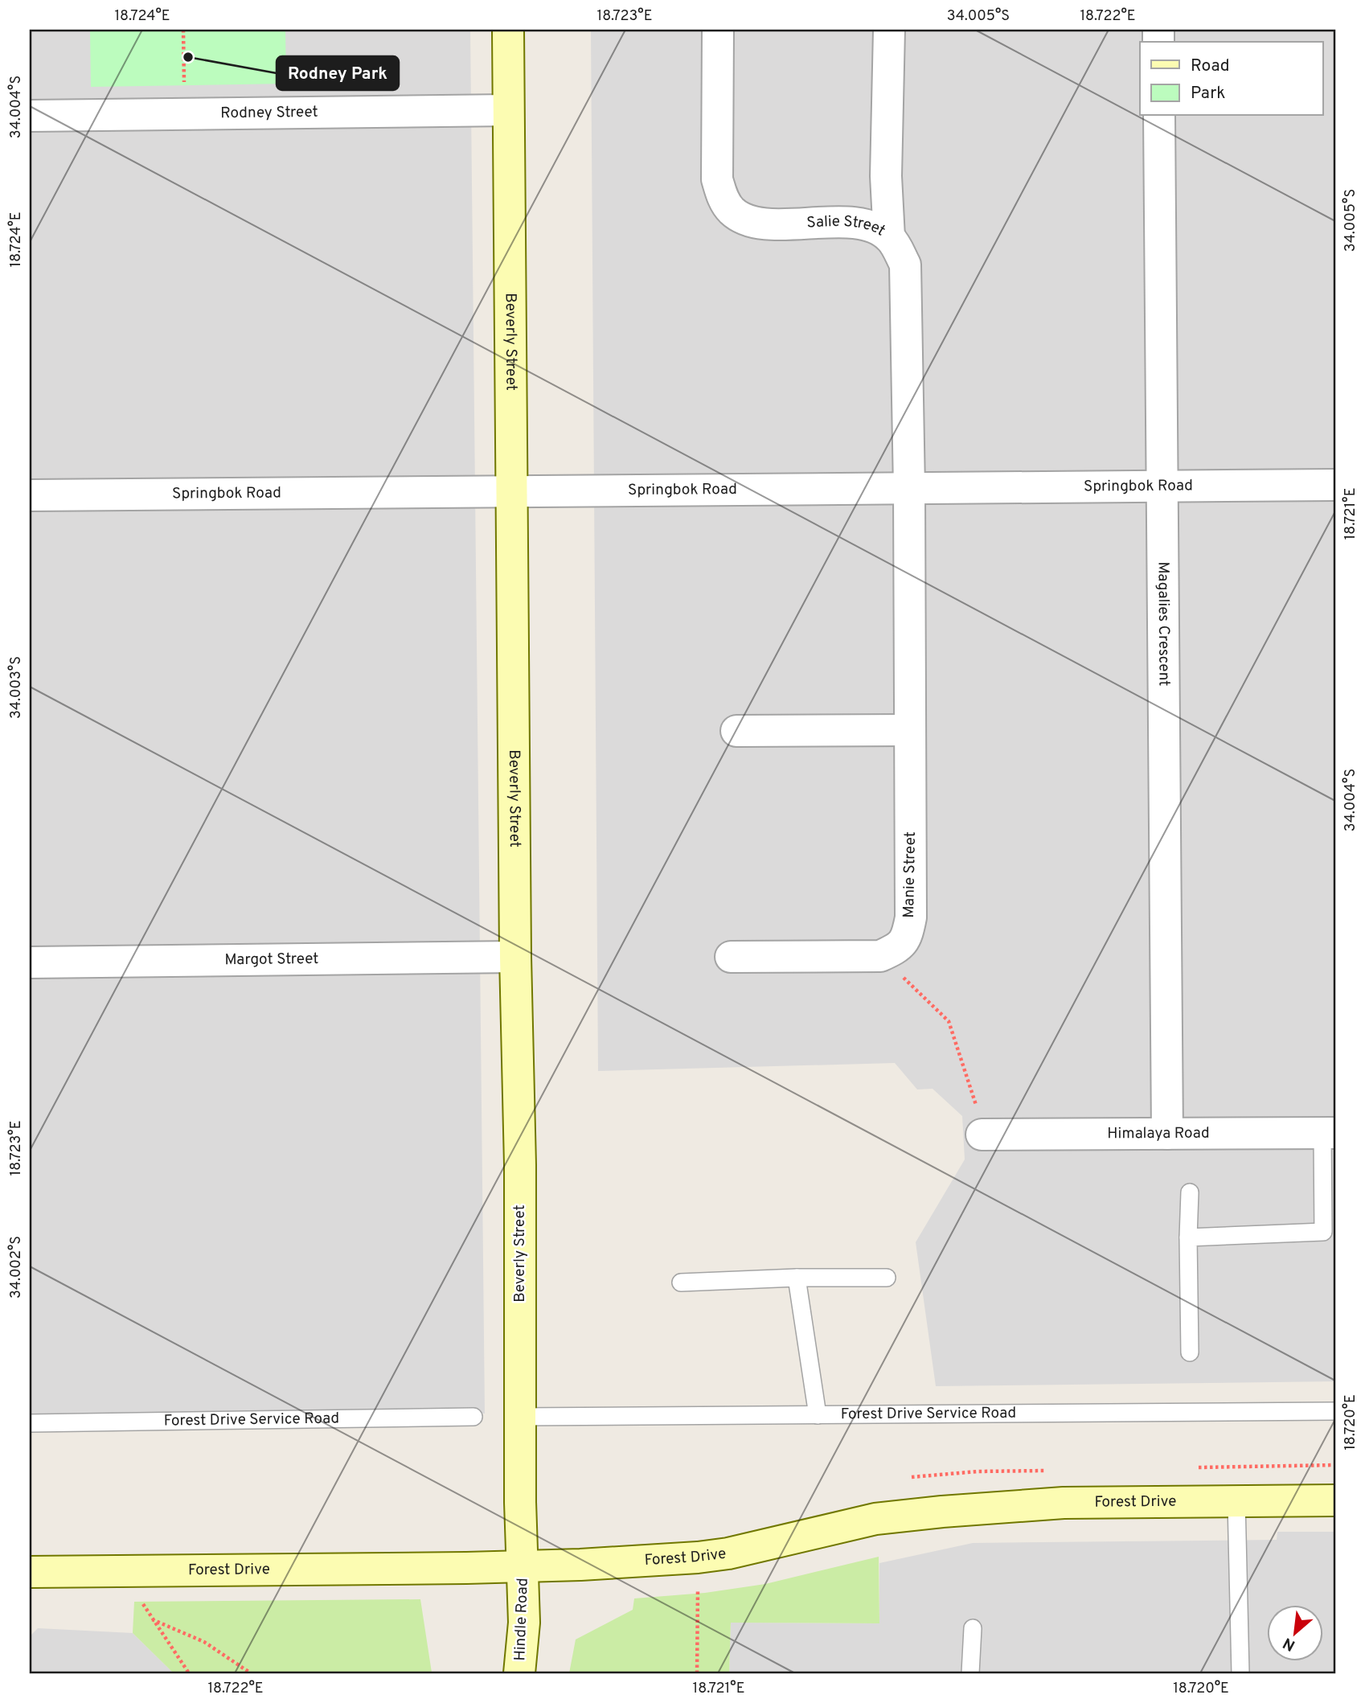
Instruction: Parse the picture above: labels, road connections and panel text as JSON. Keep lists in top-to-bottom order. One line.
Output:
{"streets":{"street":["Rodney Street","Salie Street","Beverly Street","Springbok Road","Magalies Crescent","Manie Street","Margot Street","Himalaya Road","Forest Drive","Hindle Road"],"lane":["Forest Drive Service Road"]},"crossings":[["Rodney Street","Beverly Street"],["Salie Street","Springbok Road"],["Salie Street","Manie Street"],["Beverly Street","Springbok Road"],["Beverly Street","Margot Street"],["Beverly Street","Forest Drive Service Road"],["Beverly Street","Forest Drive"],["Beverly Street","Hindle Road"],["Springbok Road","Magalies Crescent"],["Springbok Road","Manie Street"],["Magalies Crescent","Himalaya Road"],["Forest Drive","Hindle Road"]],"places":["Rodney Park"],"legend":["Road","Park"],"north":"bottom left","coordinates":["18.724°E","18.723°E","34.005°S","18.722°E","34.004°S","18.721°E","34.003°S","34.002°S","18.720°E"]}
